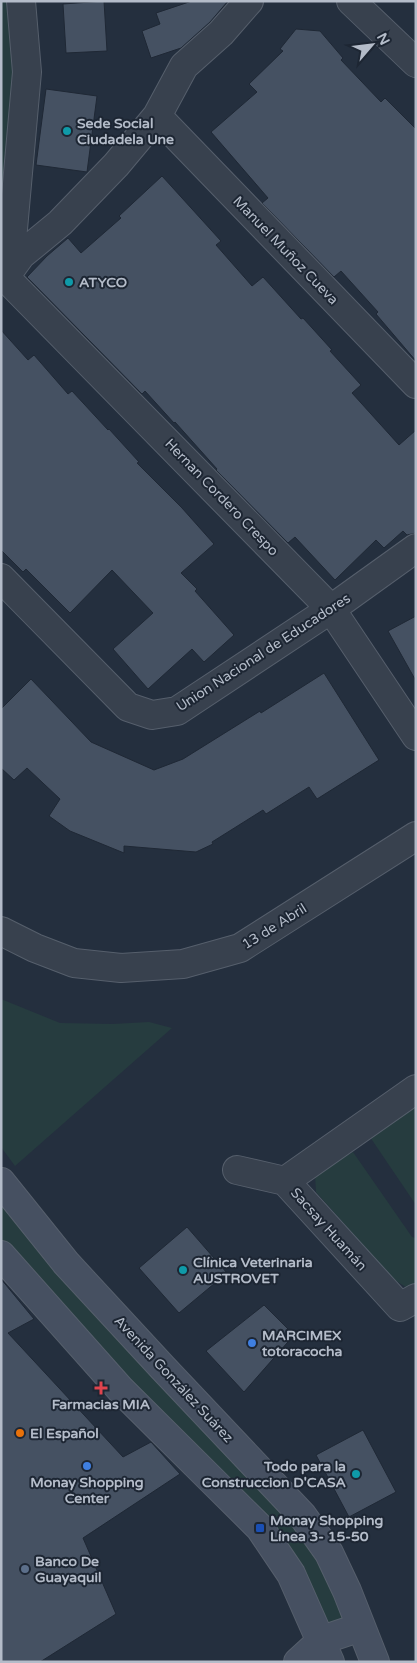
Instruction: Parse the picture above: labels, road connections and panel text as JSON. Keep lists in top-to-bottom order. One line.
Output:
{"streets":{"main road":["Avenida González Suárez"],"street":["Manuel Muñoz Cueva","Hernan Cordero Crespo","Union Nacional de Educadores","13 de Abril","Sacsay Huamán"]},"crossings":[["Hernan Cordero Crespo","Union Nacional de Educadores"]],"places":{"other":["Sede Social Ciudadela Une","ATYCO","Clínica Veterinaria AUSTROVET","MARCIMEX totoracocha","El Español","Monay Shopping Center","Todo para la Construccion D'CASA","Banco De Guayaquil"],"health":["Farmacias MIA"],"transit":["Monay Shopping Línea 3- 15-50"]},"north":"top right"}
